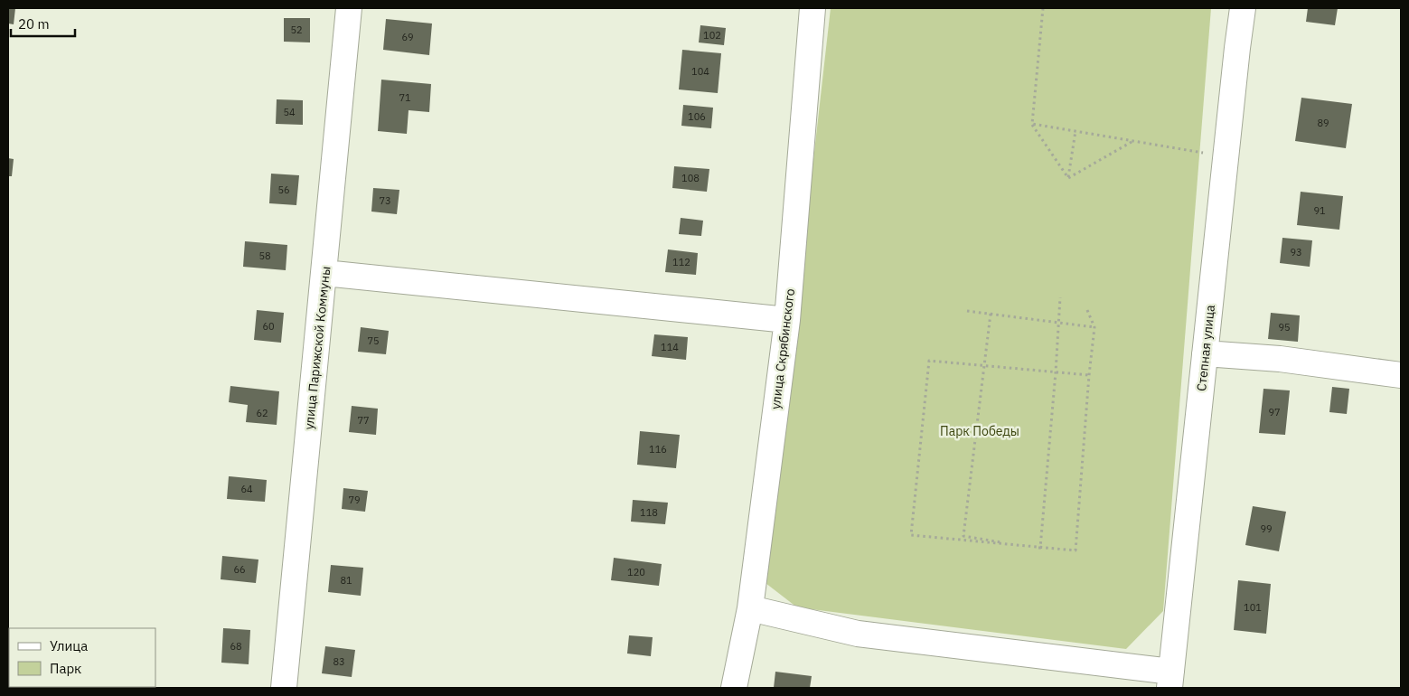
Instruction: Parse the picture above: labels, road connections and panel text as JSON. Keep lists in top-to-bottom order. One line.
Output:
{"streets":{"street":["улица Парижской Коммуны","Степная улица","улица Скрябинского"]},"parks":["Парк Победы"],"house_numbers":["52","102","69","104","71","54","106","89","108","56","73","91","93","58","112","60","95","75","114","97","62","77","116","64","79","118","99","66","120","81","101","68","83"],"legend":["Улица","Парк"],"scale_bar":"20 m"}
